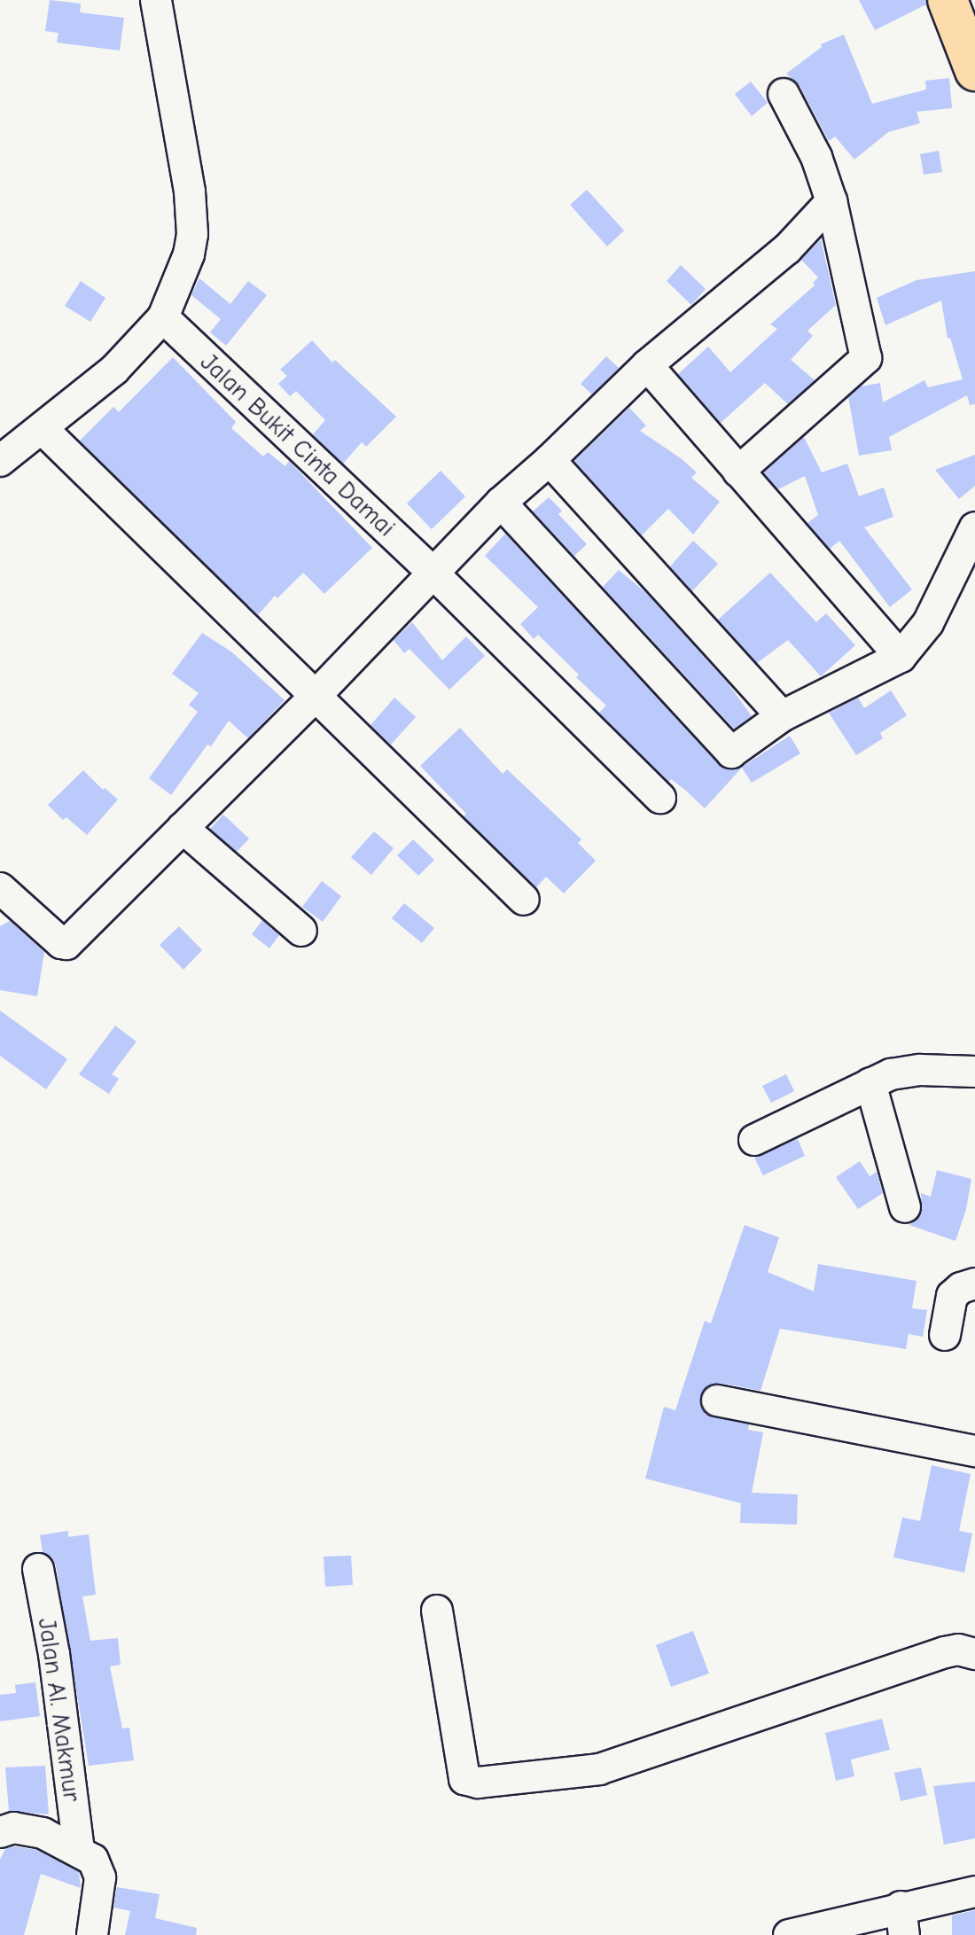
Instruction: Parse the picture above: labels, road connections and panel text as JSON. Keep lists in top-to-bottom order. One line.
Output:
{"streets":{"street":["Jalan Bukit Cinta Damai","Jalan Al. Makmur"]}}
